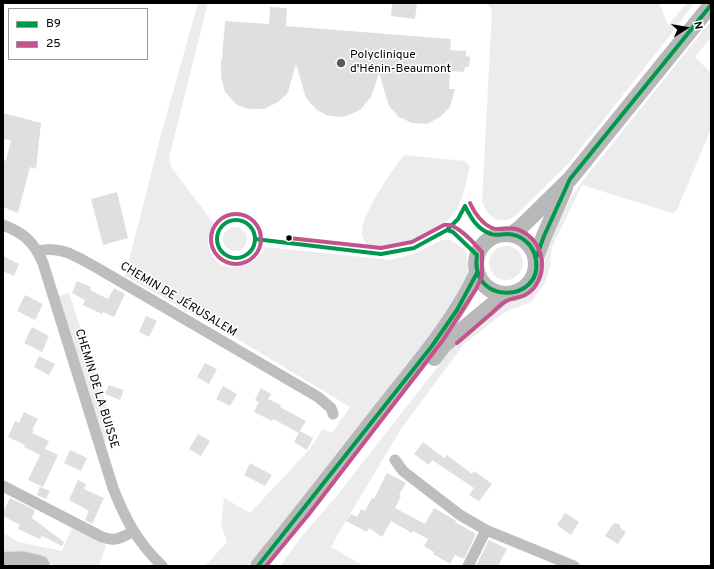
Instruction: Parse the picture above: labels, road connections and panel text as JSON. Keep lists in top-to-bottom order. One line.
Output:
{"streets":{"street":["CHEMIN DE JÉRUSALEM","CHEMIN DE LA BUISSE"]},"crossings":[["CHEMIN DE JÉRUSALEM","CHEMIN DE LA BUISSE"]],"places":["Polyclinique d'Hénin-Beaumont"],"lines":["transit line B9","transit line 25"],"legend":["B9","25"],"north":"right"}
